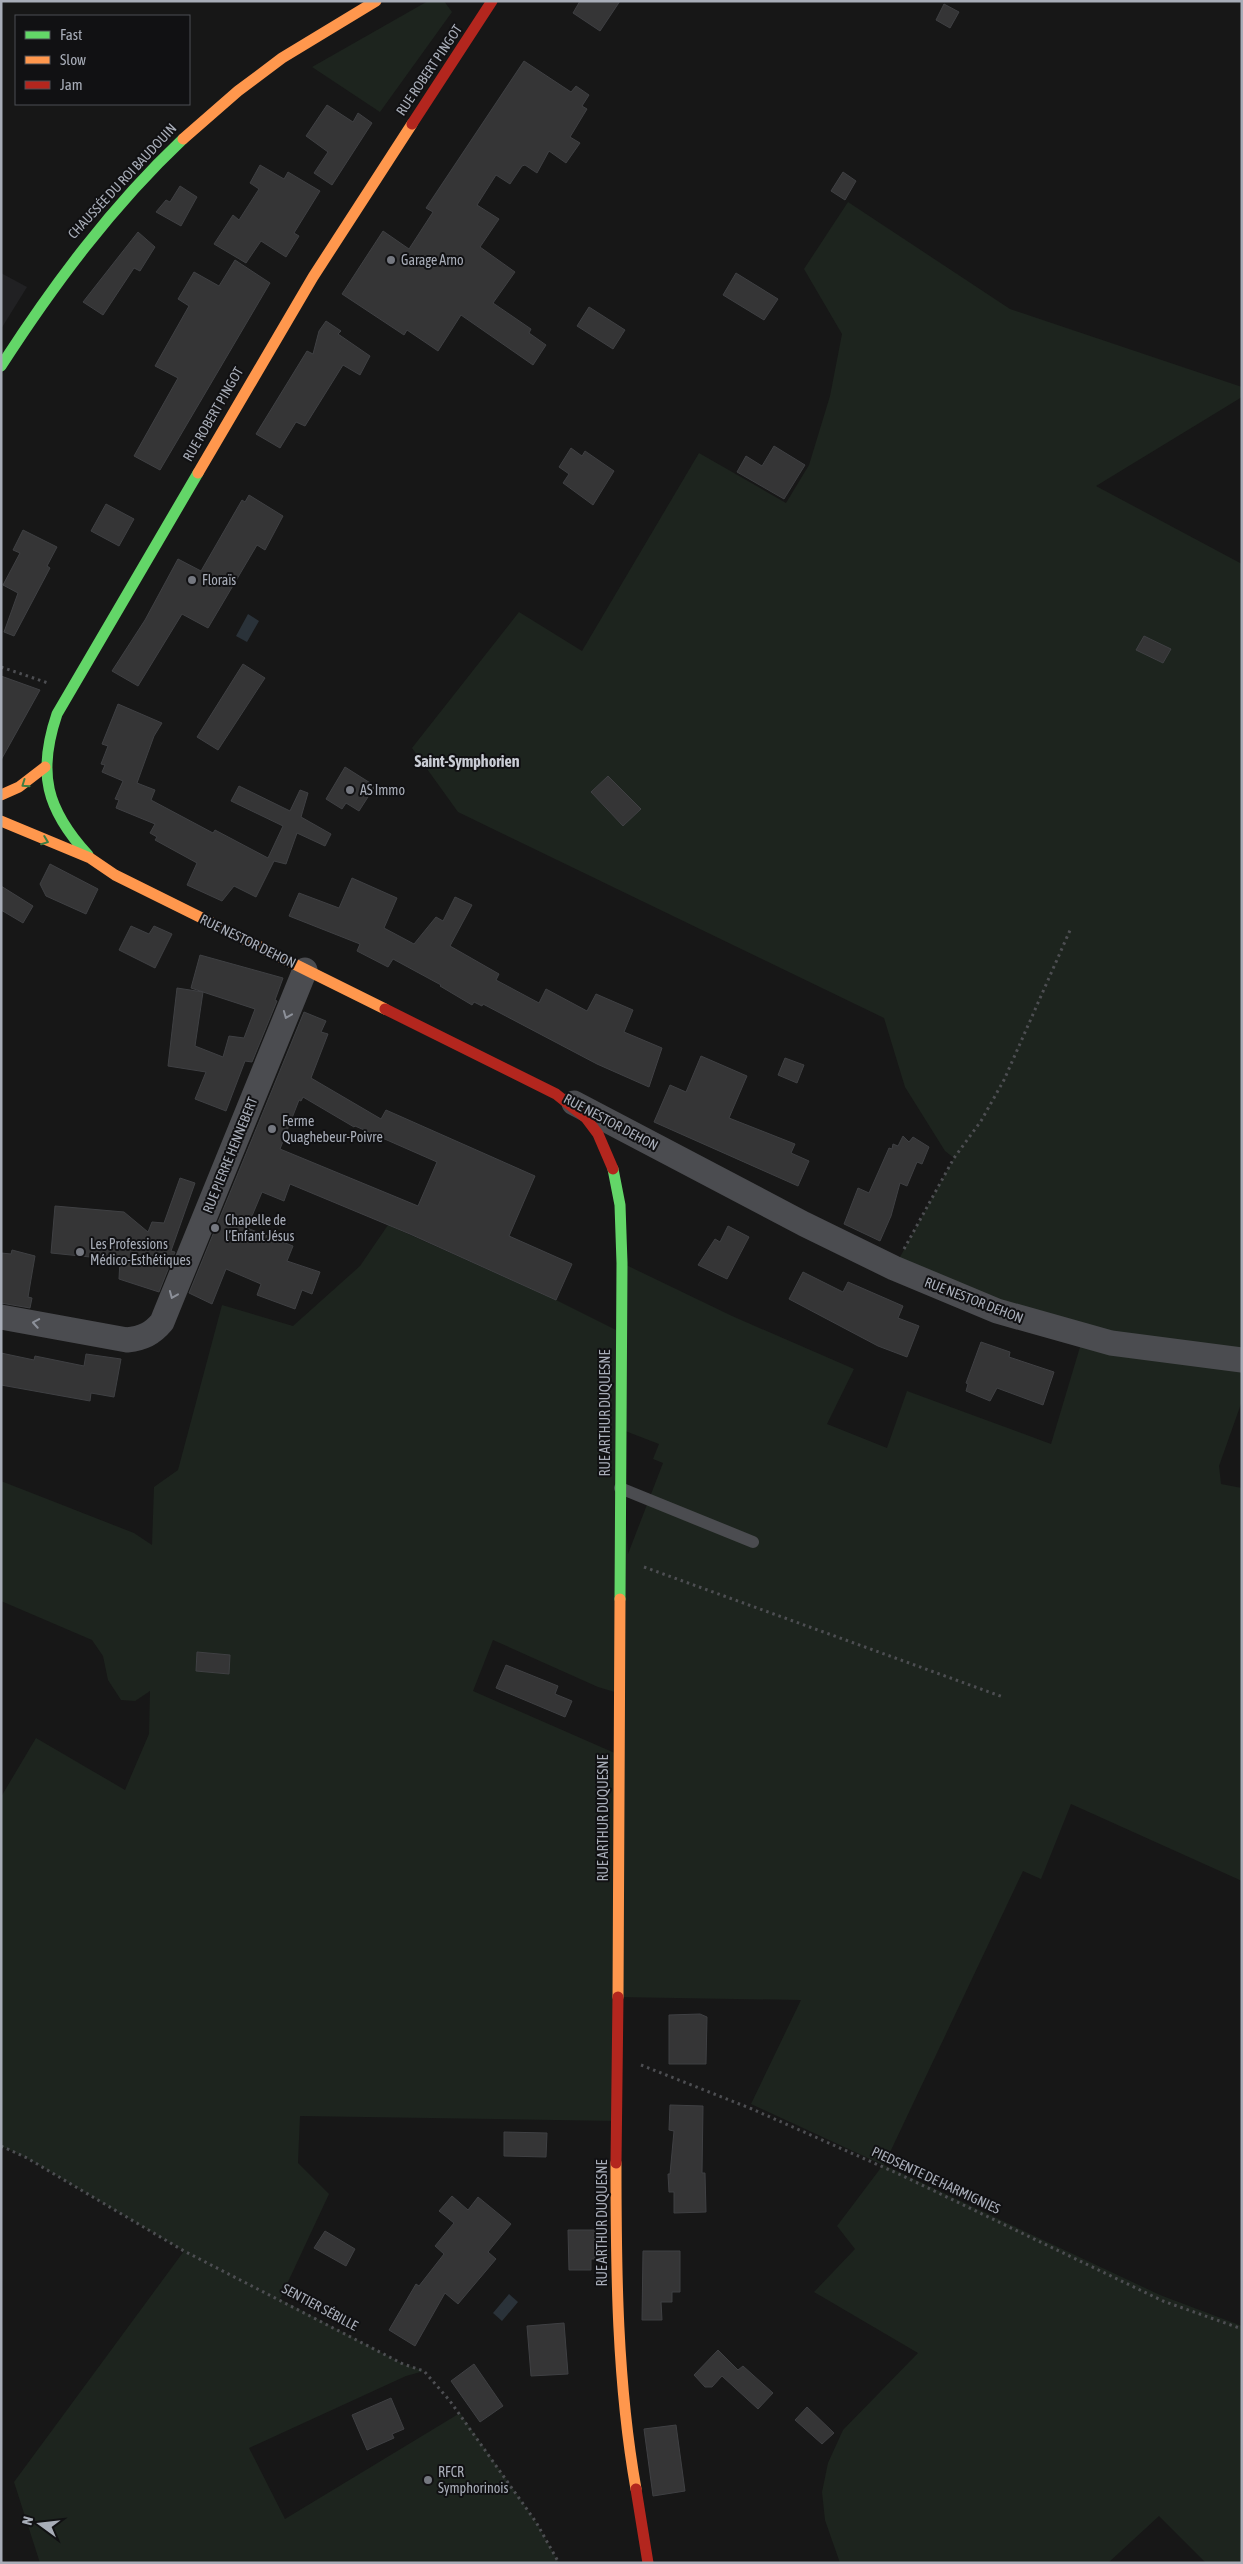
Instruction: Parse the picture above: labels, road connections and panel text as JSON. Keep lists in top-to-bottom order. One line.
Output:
{"streets":{"main road":["RUE ROBERT PINGOT","CHAUSSÉE DU ROI BAUDOUIN","RUE NESTOR DEHON","RUE ARTHUR DUQUESNE"],"street":["RUE PIERRE HENNEBERT"],"path":["PIEDSENTE DE HARMIGNIES","SENTIER SÉBILLE"]},"crossings":[["RUE ROBERT PINGOT","RUE NESTOR DEHON"],["RUE NESTOR DEHON","RUE PIERRE HENNEBERT"],["RUE NESTOR DEHON","RUE ARTHUR DUQUESNE"],["RUE ARTHUR DUQUESNE","PIEDSENTE DE HARMIGNIES"]],"one_way":["RUE PIERRE HENNEBERT"],"districts":["Saint-Symphorien"],"places":["Garage Arno","Floraïs","AS Immo","Ferme Quaghebeur-Poivre","Chapelle de l’Enfant Jésus","Les Professions Médico-Esthétiques","RFCR Symphorinois"],"legend":["Fast","Slow","Jam"],"north":"left"}
